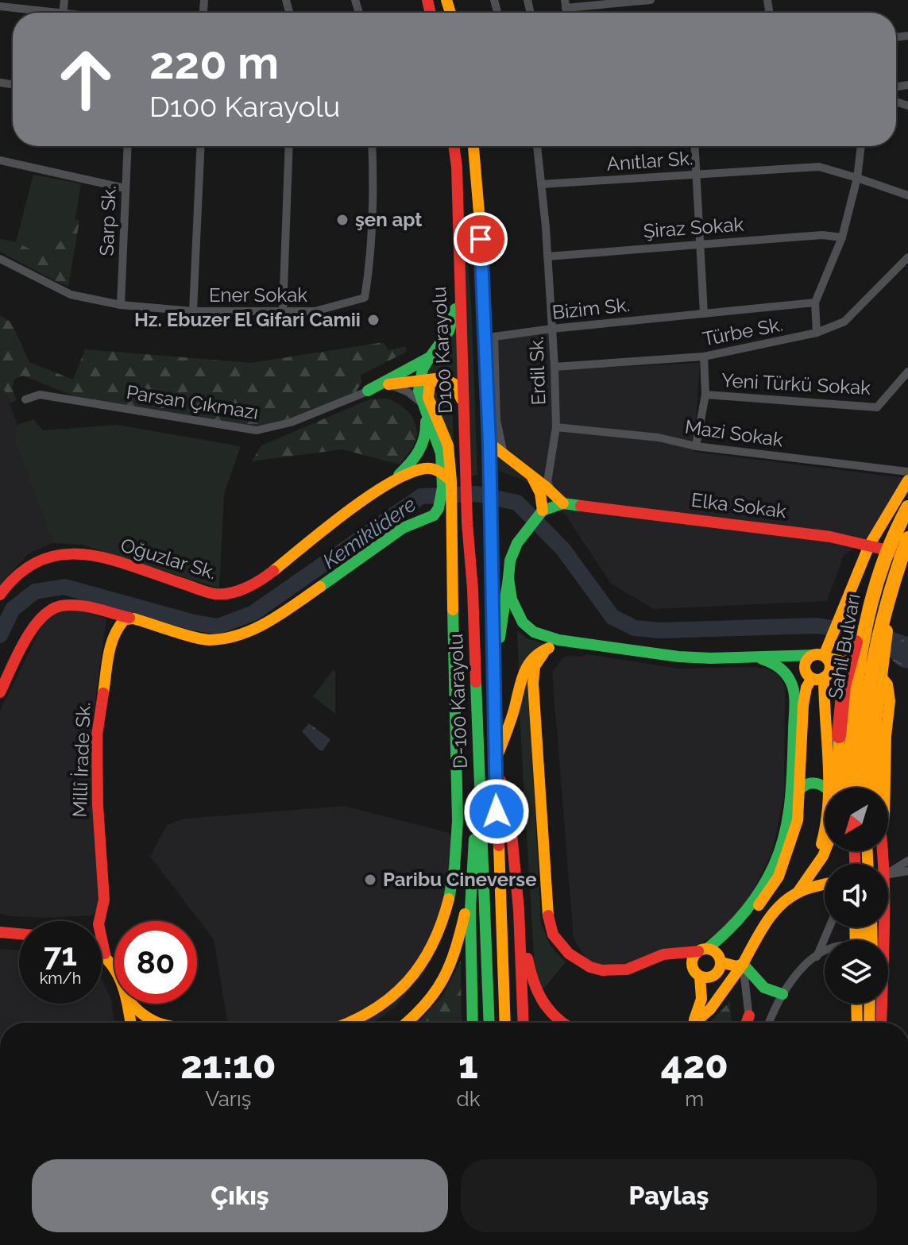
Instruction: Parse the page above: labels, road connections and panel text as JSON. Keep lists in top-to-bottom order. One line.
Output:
{"streets":{"main road":["D100 Karayolu","Elka Sokak","Oğuzlar Sk.","Sahil Bulvarı","D-100 Karayolu","Millî İrade Sk."],"street":["Anıtlar Sk.","Sarp Sk.","Şiraz Sokak","Ener Sokak","Bizim Sk.","Türbe Sk.","Erdil Sk.","Yeni Türkü Sokak","Parsan Çıkmazı","Mazi Sokak"]},"crossings":[["Anıtlar Sk.","Erdil Sk."],["Sarp Sk.","Ener Sokak"],["Şiraz Sokak","Erdil Sk."],["Bizim Sk.","Erdil Sk."],["Türbe Sk.","Erdil Sk."],["D100 Karayolu","D-100 Karayolu"],["Erdil Sk.","Mazi Sokak"]],"water":["Kemiklidere"],"places":["şen apt","Hz. Ebuzer El Gifari Camii","Paribu Cineverse"],"north":"bottom left","page":{"turn":["220 m","D100 Karayolu"],"speed":"71 km/h","limit":"80","eta":["21:10","Varış","1","dk","420","m"],"buttons":["Çıkış","Paylaş"]}}
